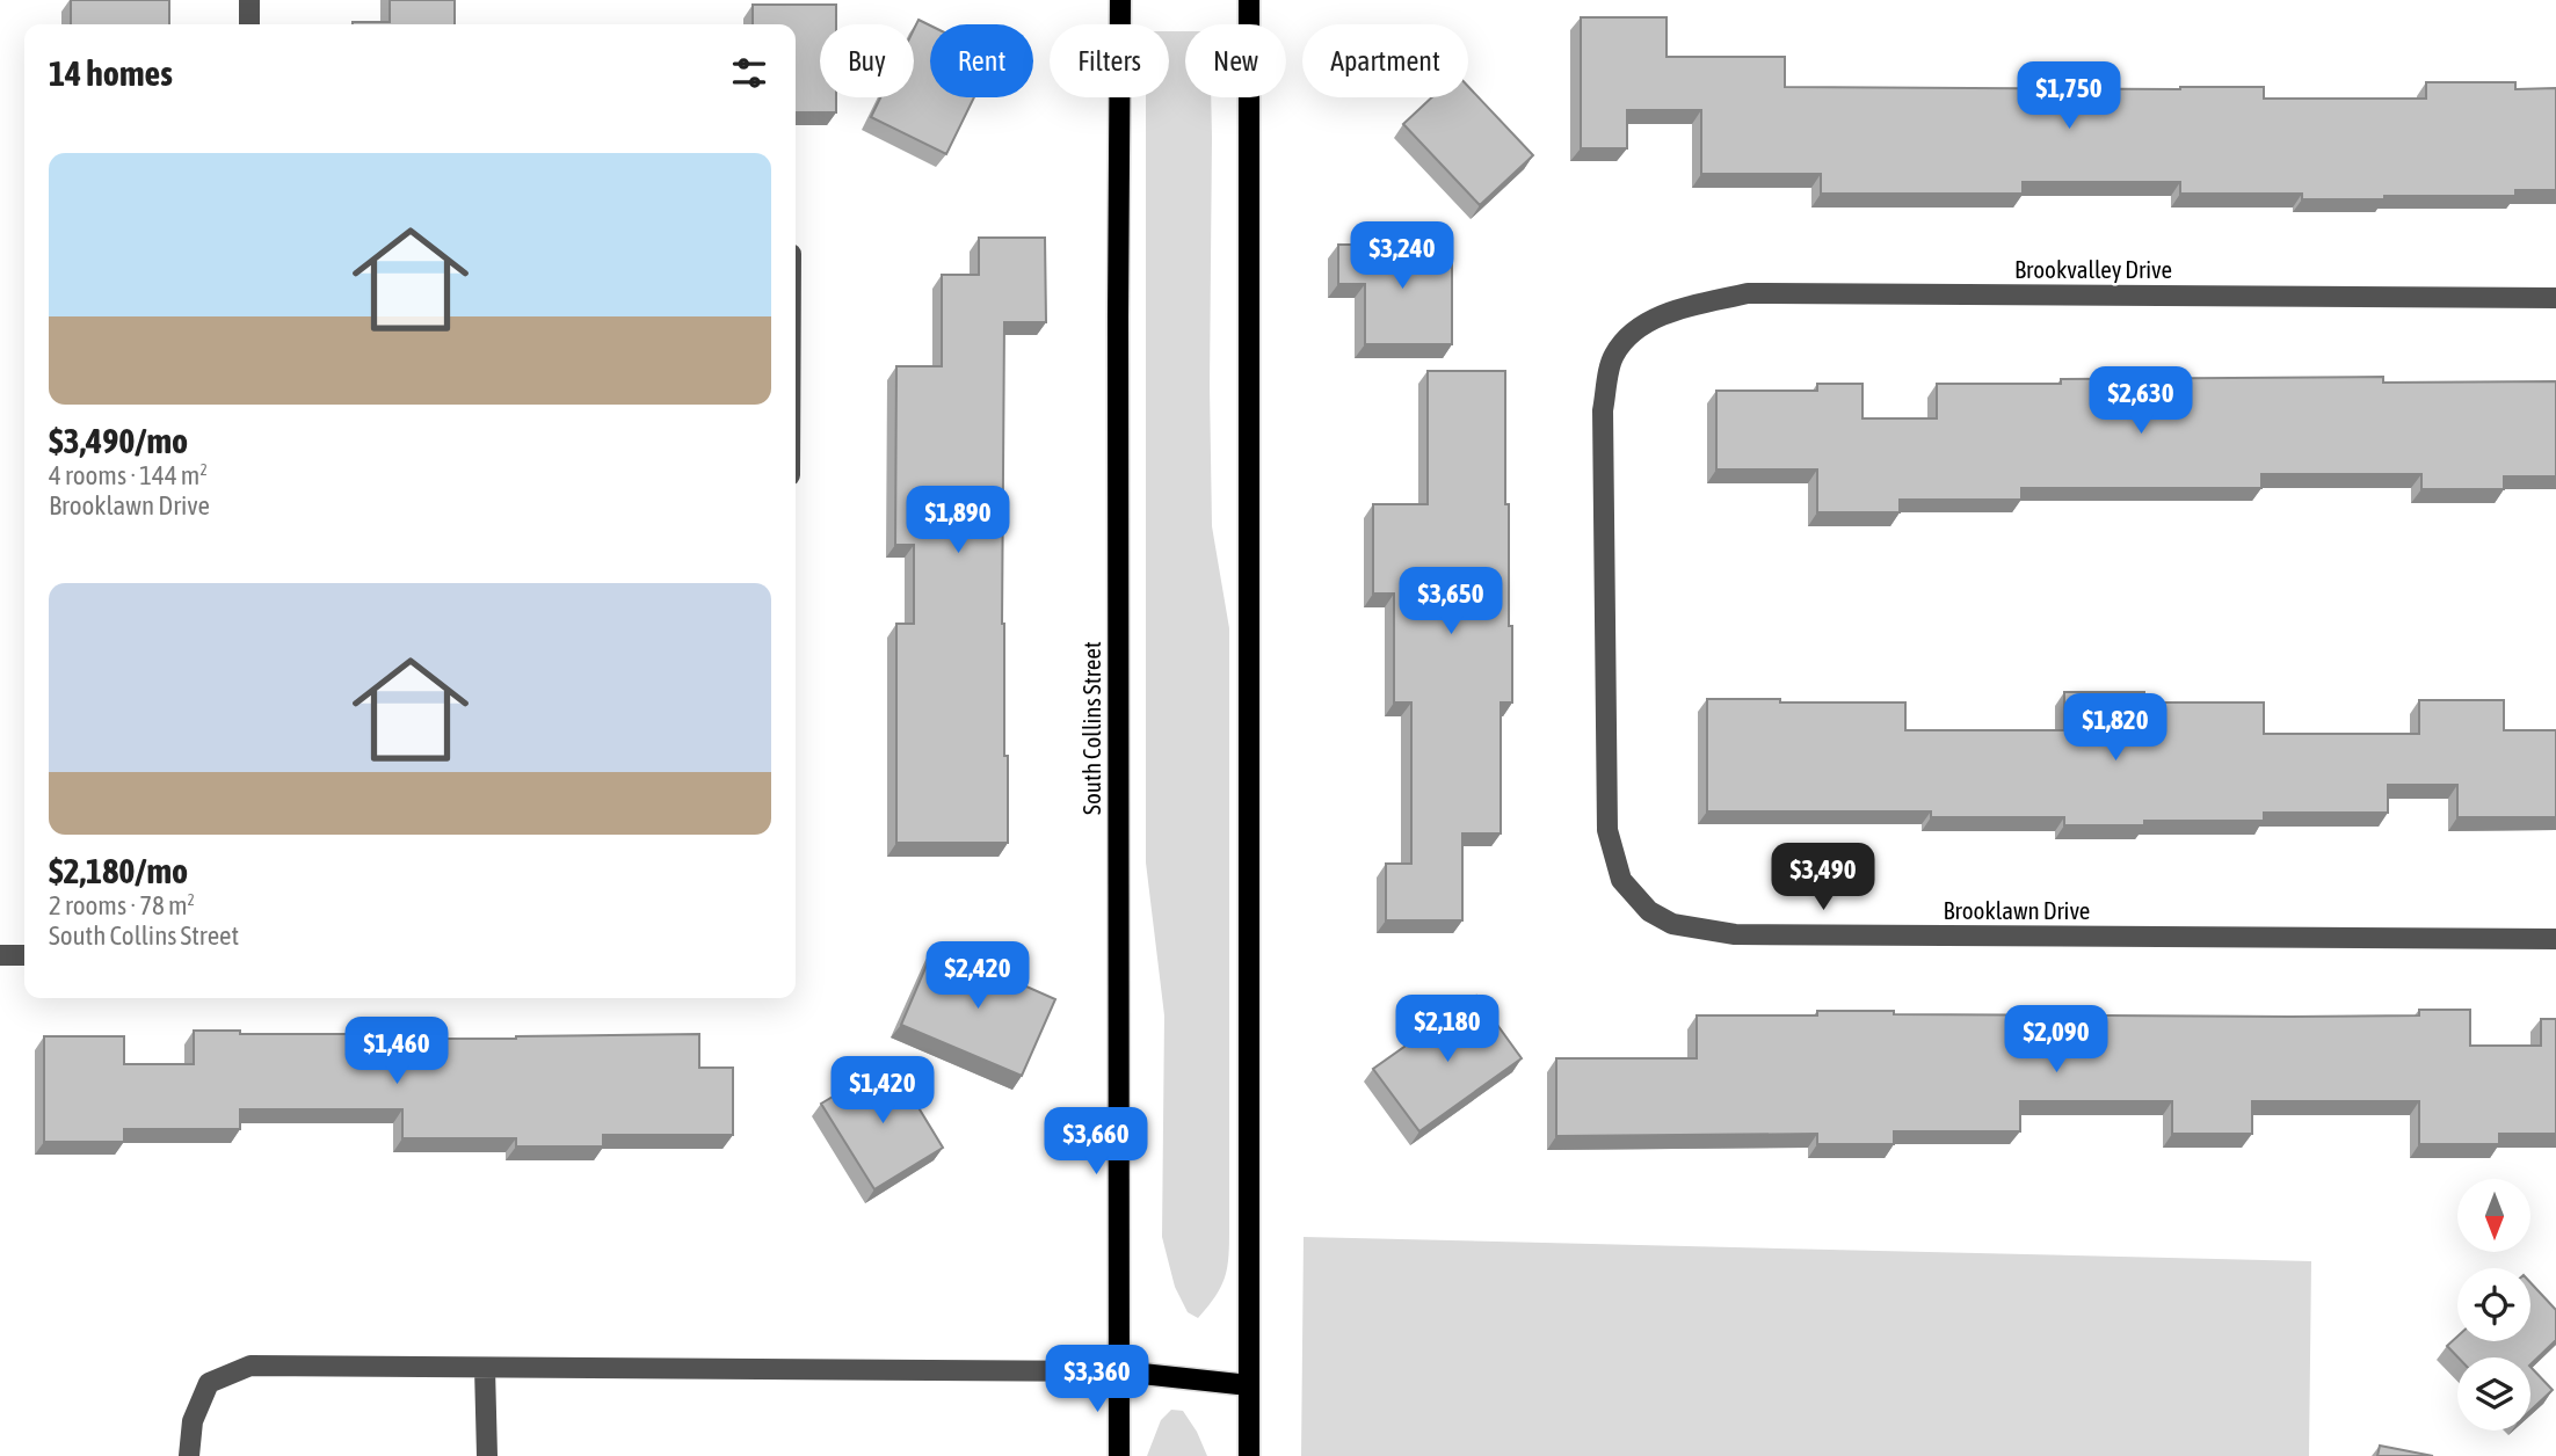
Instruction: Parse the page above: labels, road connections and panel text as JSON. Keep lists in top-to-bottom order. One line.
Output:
{"streets":{"main road":["South Collins Street"],"street":["Brookvalley Drive","Brooklawn Drive"]},"crossings":[["Brookvalley Drive","Brooklawn Drive"]],"north":"bottom","page":{"chip":["Buy","Rent","Filters","New","Apartment"],"heading":"14 homes","price":["$1,750","$3,240","$2,630","$1,890","$3,650","$1,820","$3,490","$2,420","$2,180","$2,090","$1,460","$1,420","$3,660","$3,360"],"list":[{"name":"$3,490/mo","note":"4 rooms · 144 m² · Brooklawn Drive"},{"name":"$2,180/mo","note":"2 rooms · 78 m² · South Collins Street"}]}}
